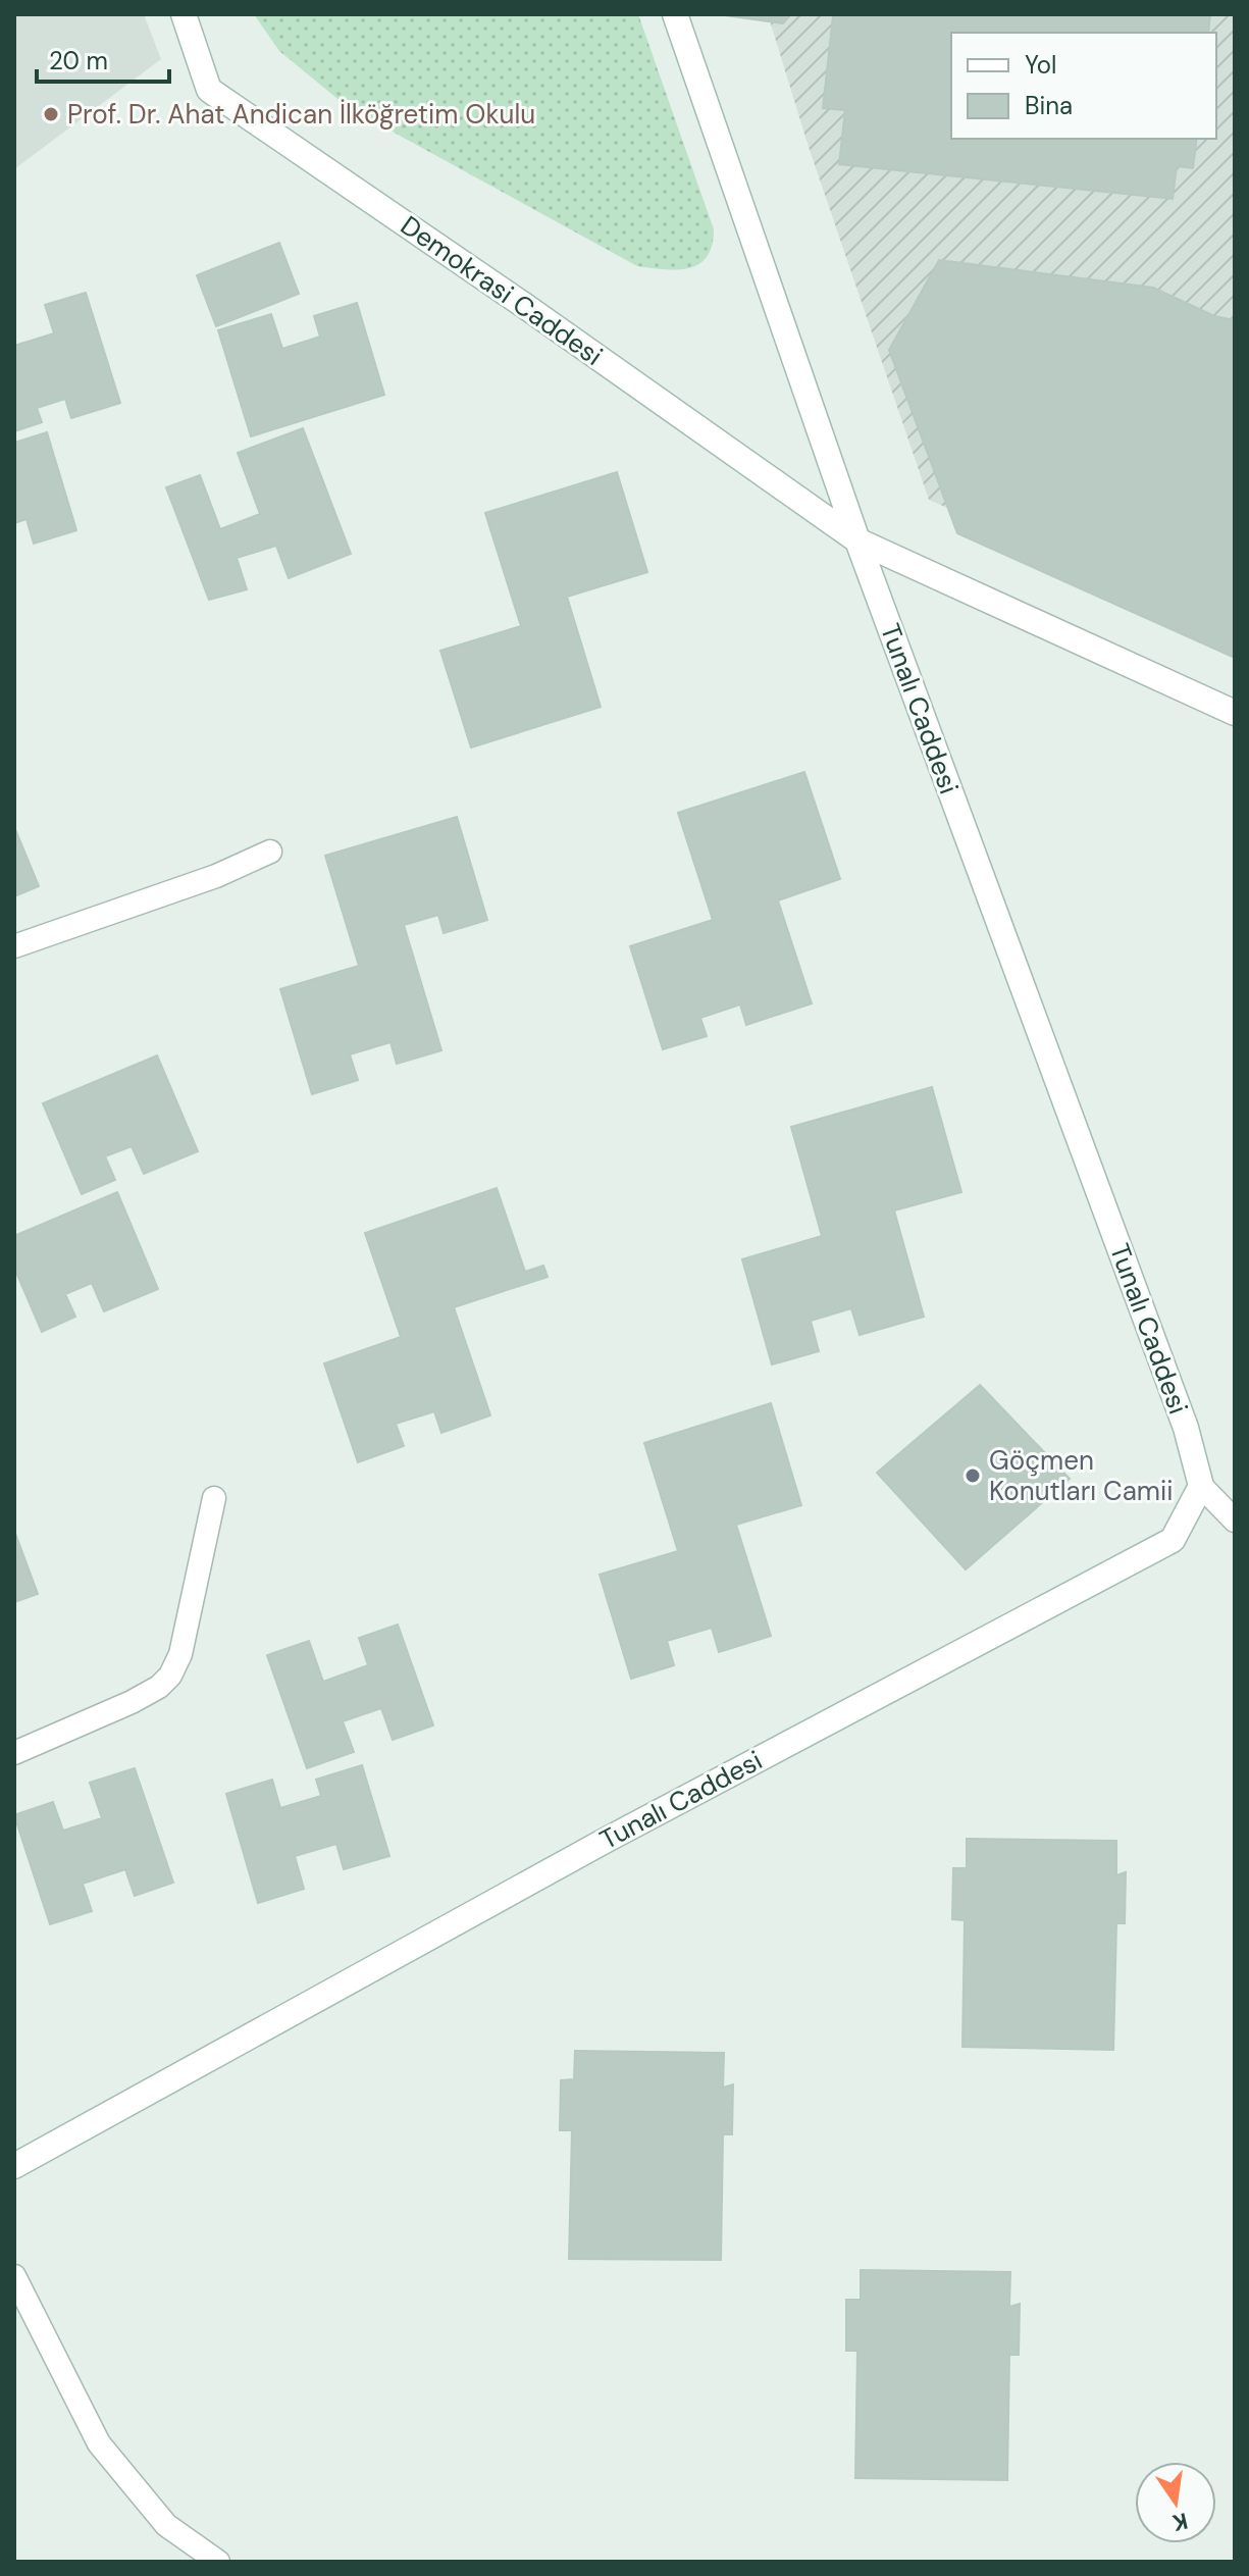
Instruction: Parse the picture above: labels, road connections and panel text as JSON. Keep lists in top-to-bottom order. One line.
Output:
{"streets":{"street":["Demokrasi Caddesi","Tunalı Caddesi"]},"crossings":[["Demokrasi Caddesi","Tunalı Caddesi"]],"places":["Prof. Dr. Ahat Andican İlköğretim Okulu","Göçmen Konutları Camii"],"legend":["Yol","Bina"],"scale_bar":"20 m","north":"bottom"}
